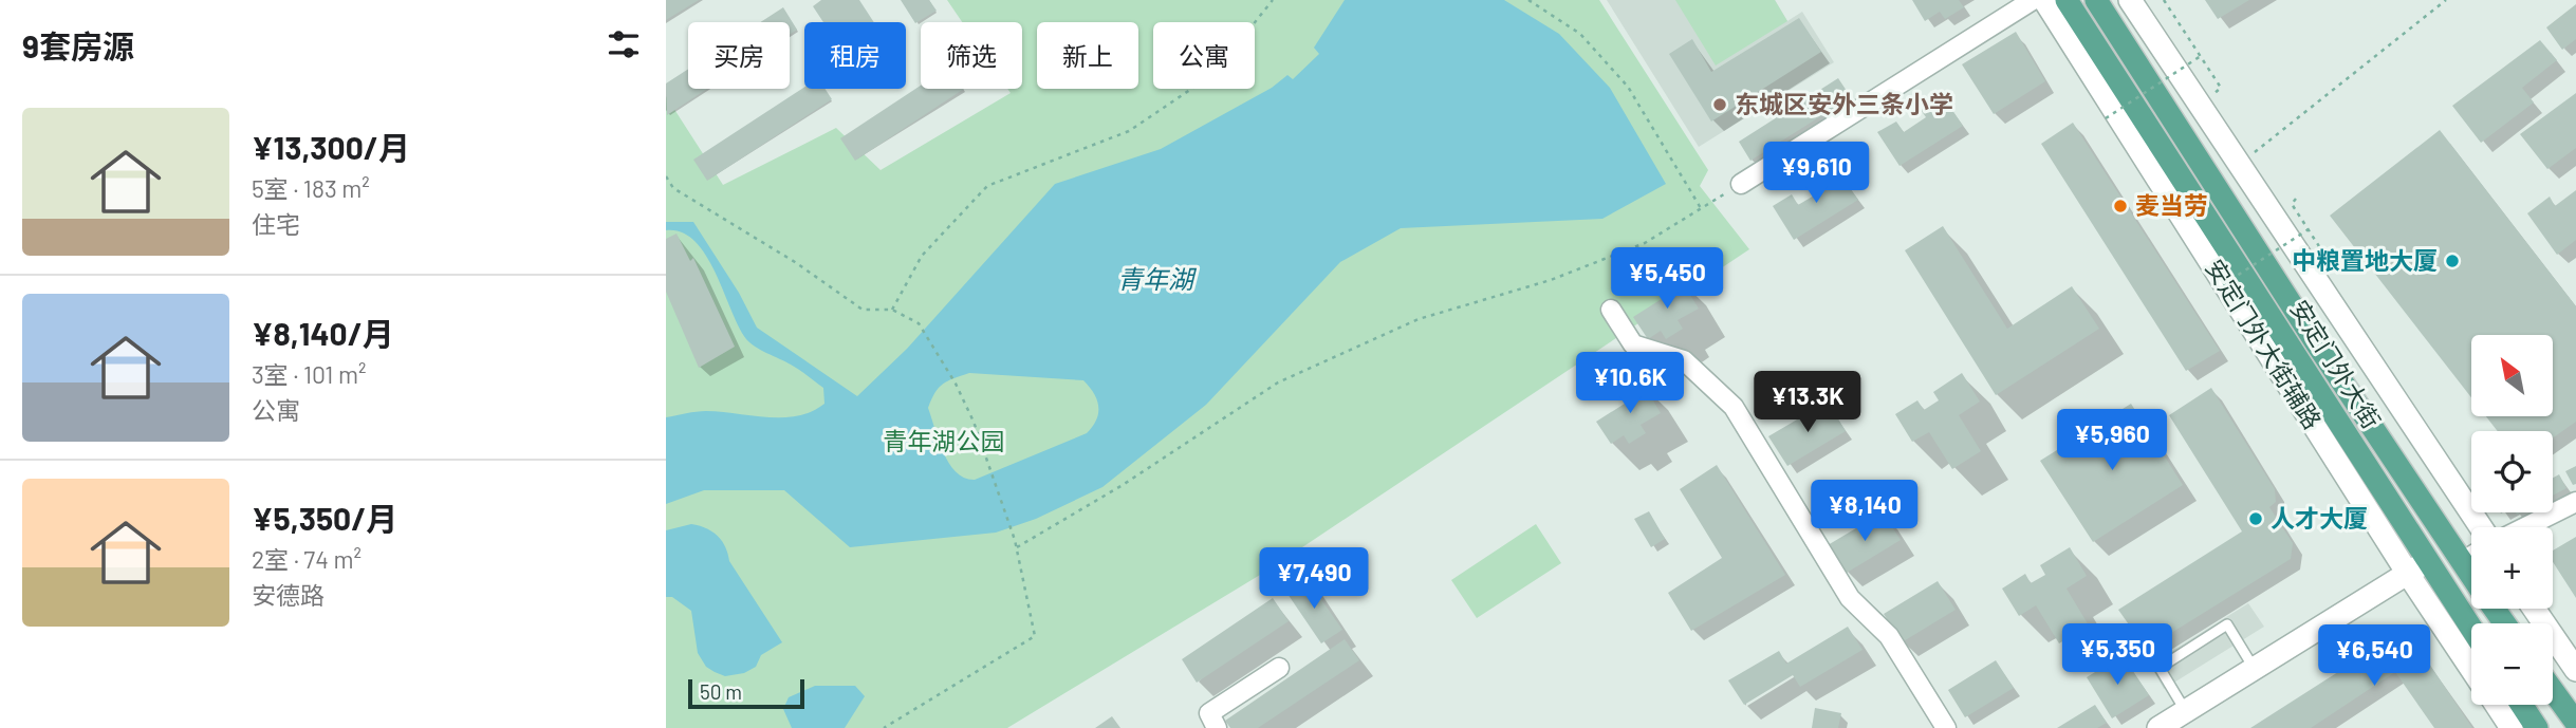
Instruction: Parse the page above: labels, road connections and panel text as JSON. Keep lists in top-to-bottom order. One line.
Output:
{"streets":{"main road":["安定门外大街"],"street":["安定门外大街辅路"]},"crossings":[["安定门外大街辅路","安定门外大街"]],"water":["青年湖"],"parks":["青年湖公园"],"places":["东城区安外三条小学","麦当劳","中粮置地大厦","人才大厦"],"scale_bar":"50 m","north":"top left","page":{"heading":"9套房源","chip":["买房","租房","筛选","新上","公寓"],"list":[{"name":"¥13,300/月","note":"5室 · 183 m² · 住宅"},{"name":"¥8,140/月","note":"3室 · 101 m² · 公寓"},{"name":"¥5,350/月","note":"2室 · 74 m² · 安德路"}],"price":["¥9,610","¥5,450","¥10.6K","¥13.3K","¥5,960","¥8,140","¥7,490","¥5,350","¥6,540"],"map_buttons":["+","−"],"scale":"50 m"}}
